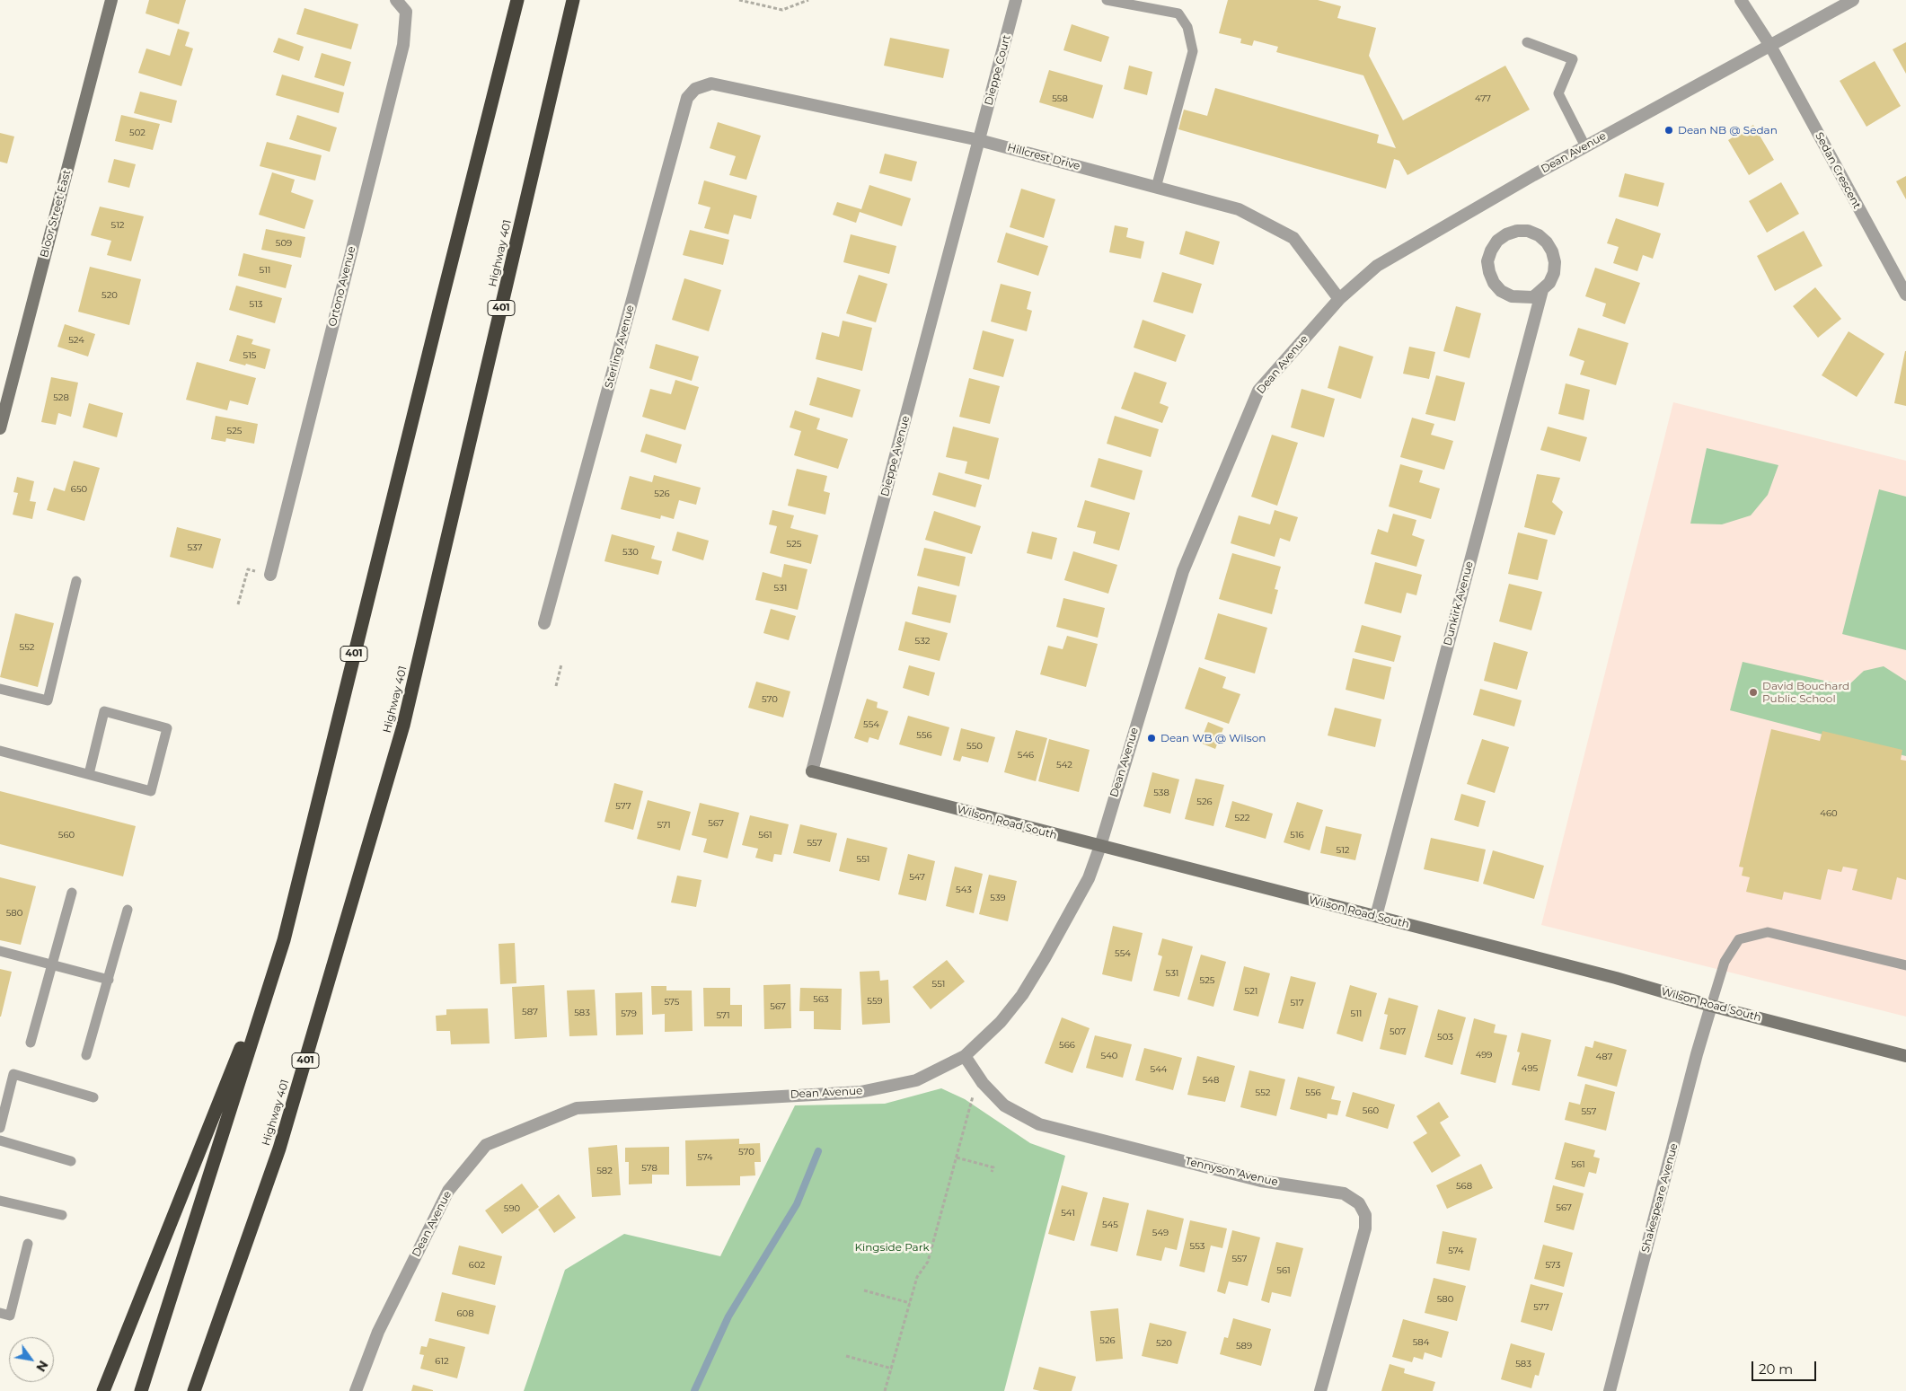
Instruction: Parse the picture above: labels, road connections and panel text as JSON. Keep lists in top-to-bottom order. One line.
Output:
{"streets":{"highway":["Highway 401","401"],"main road":["Bloor Street East","Wilson Road South"],"street":["Dieppe Court","Dean Avenue","Hillcrest Drive","Sedan Crescent","Ortono Avenue","Sterling Avenue","Dieppe Avenue","Dunkirk Avenue","Tennyson Avenue","Shakespeare Avenue"]},"crossings":[["Dieppe Court","Hillcrest Drive"],["Dieppe Court","Dieppe Avenue"],["Dean Avenue","Hillcrest Drive"],["Dean Avenue","Sedan Crescent"],["Dean Avenue","Wilson Road South"],["Dean Avenue","Tennyson Avenue"],["Hillcrest Drive","Sterling Avenue"],["Hillcrest Drive","Dieppe Avenue"],["Dieppe Avenue","Wilson Road South"],["Dunkirk Avenue","Wilson Road South"],["Wilson Road South","Shakespeare Avenue"]],"parks":["Kingside Park"],"places":["Dean NB @ Sedan","David Bouchard Public School","Dean WB @ Wilson"],"house_numbers":["558","477","502","512","509","511","520","513","524","515","528","525","650","526","525","537","530","531","532","552","570","554","556","550","546","542","538","526","577","460","522","567","571","560","561","516","557","512","551","547","543","539","580","554","531","525","551","521","563","559","575","517","567","587","583","579","511","571","507","503","566","499","540","487","495","544","548","552","556","560","557","570","574","561","578","582","568","567","590","541","545","549","553","574","557","602","573","561","580","577","608","526","584","520","589","612","583"],"scale_bar":"20 m","north":"bottom right"}
